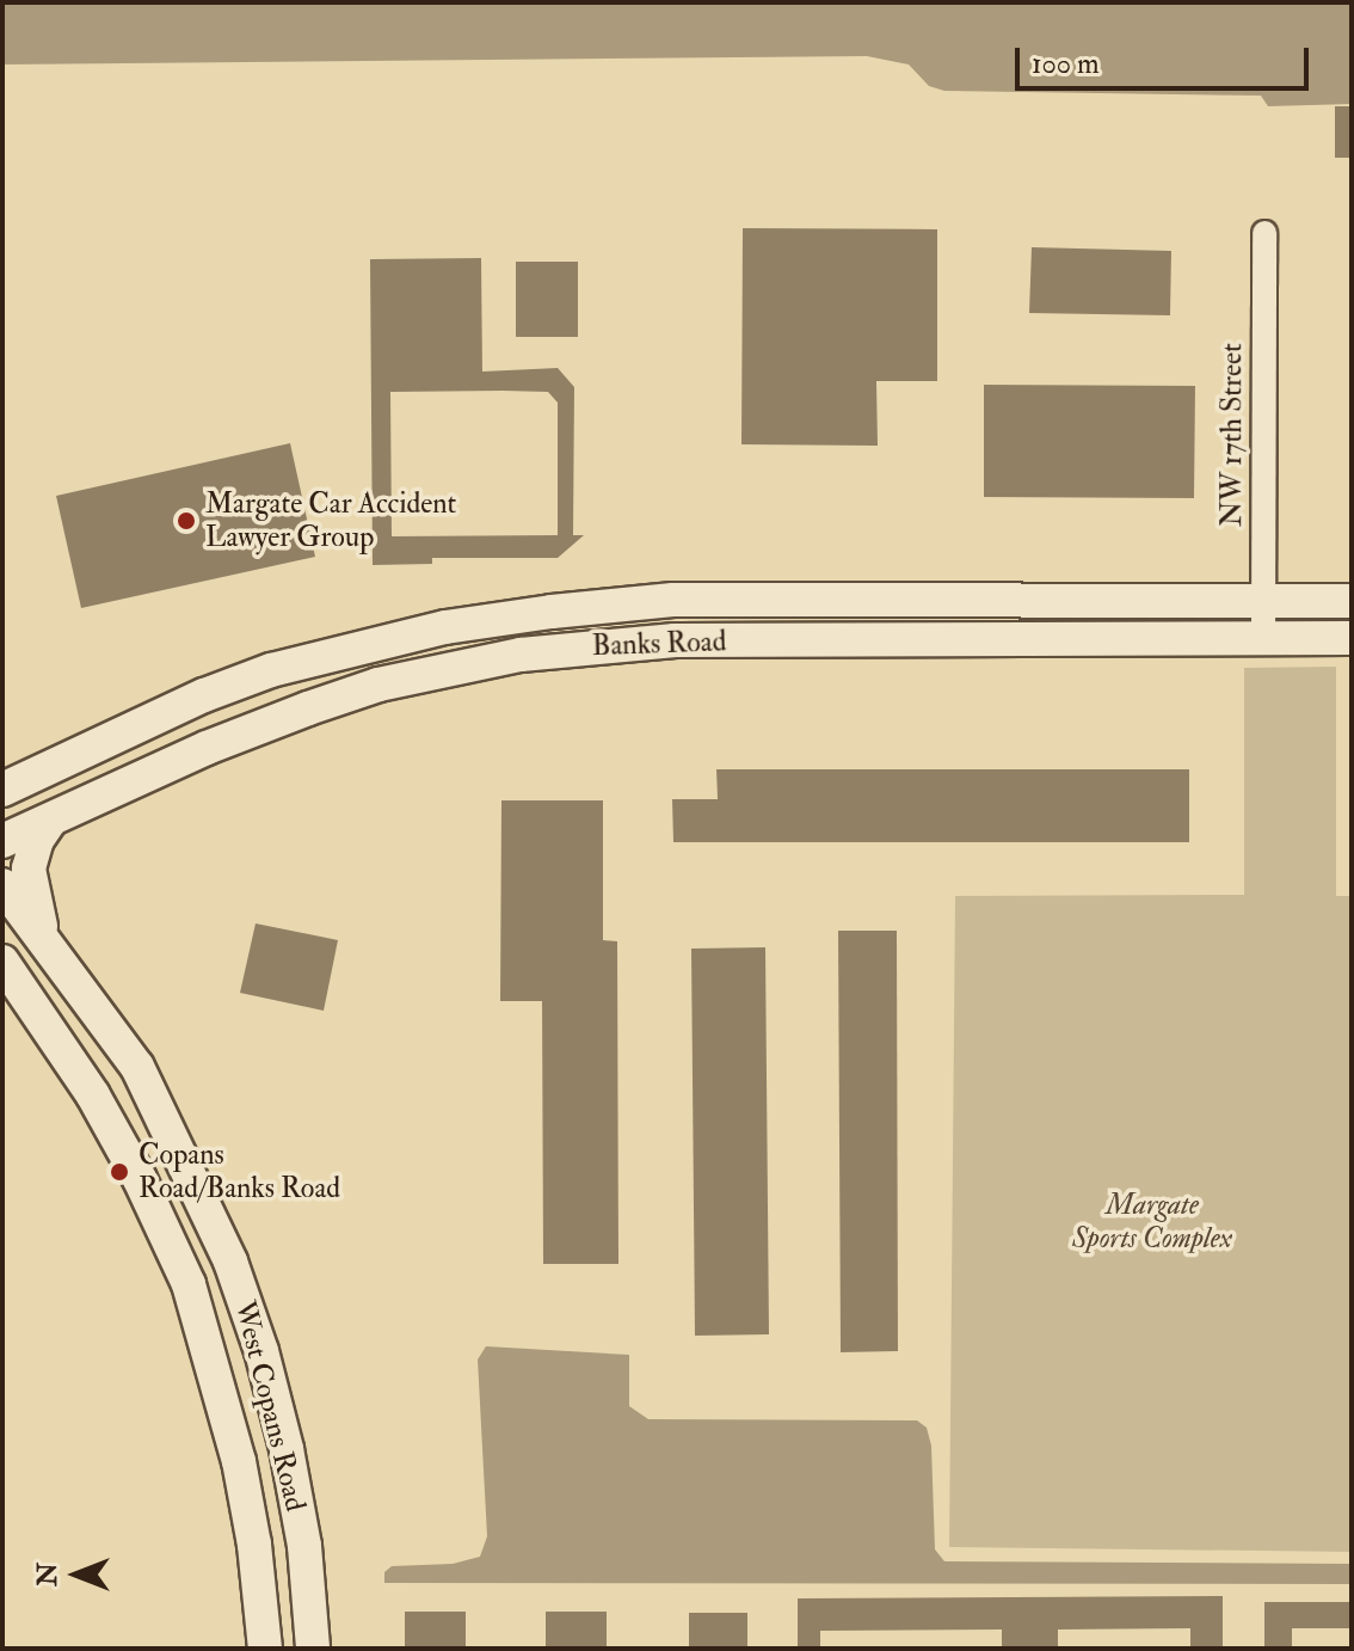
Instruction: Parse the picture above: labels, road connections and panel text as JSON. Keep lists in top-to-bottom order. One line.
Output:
{"streets":{"street":["NW 17th Street","Banks Road","West Copans Road"]},"crossings":[["NW 17th Street","Banks Road"]],"parks":["Margate Sports Complex"],"places":["Margate Car Accident Lawyer Group","Copans Road/Banks Road"],"scale_bar":"100 m","north":"left"}
